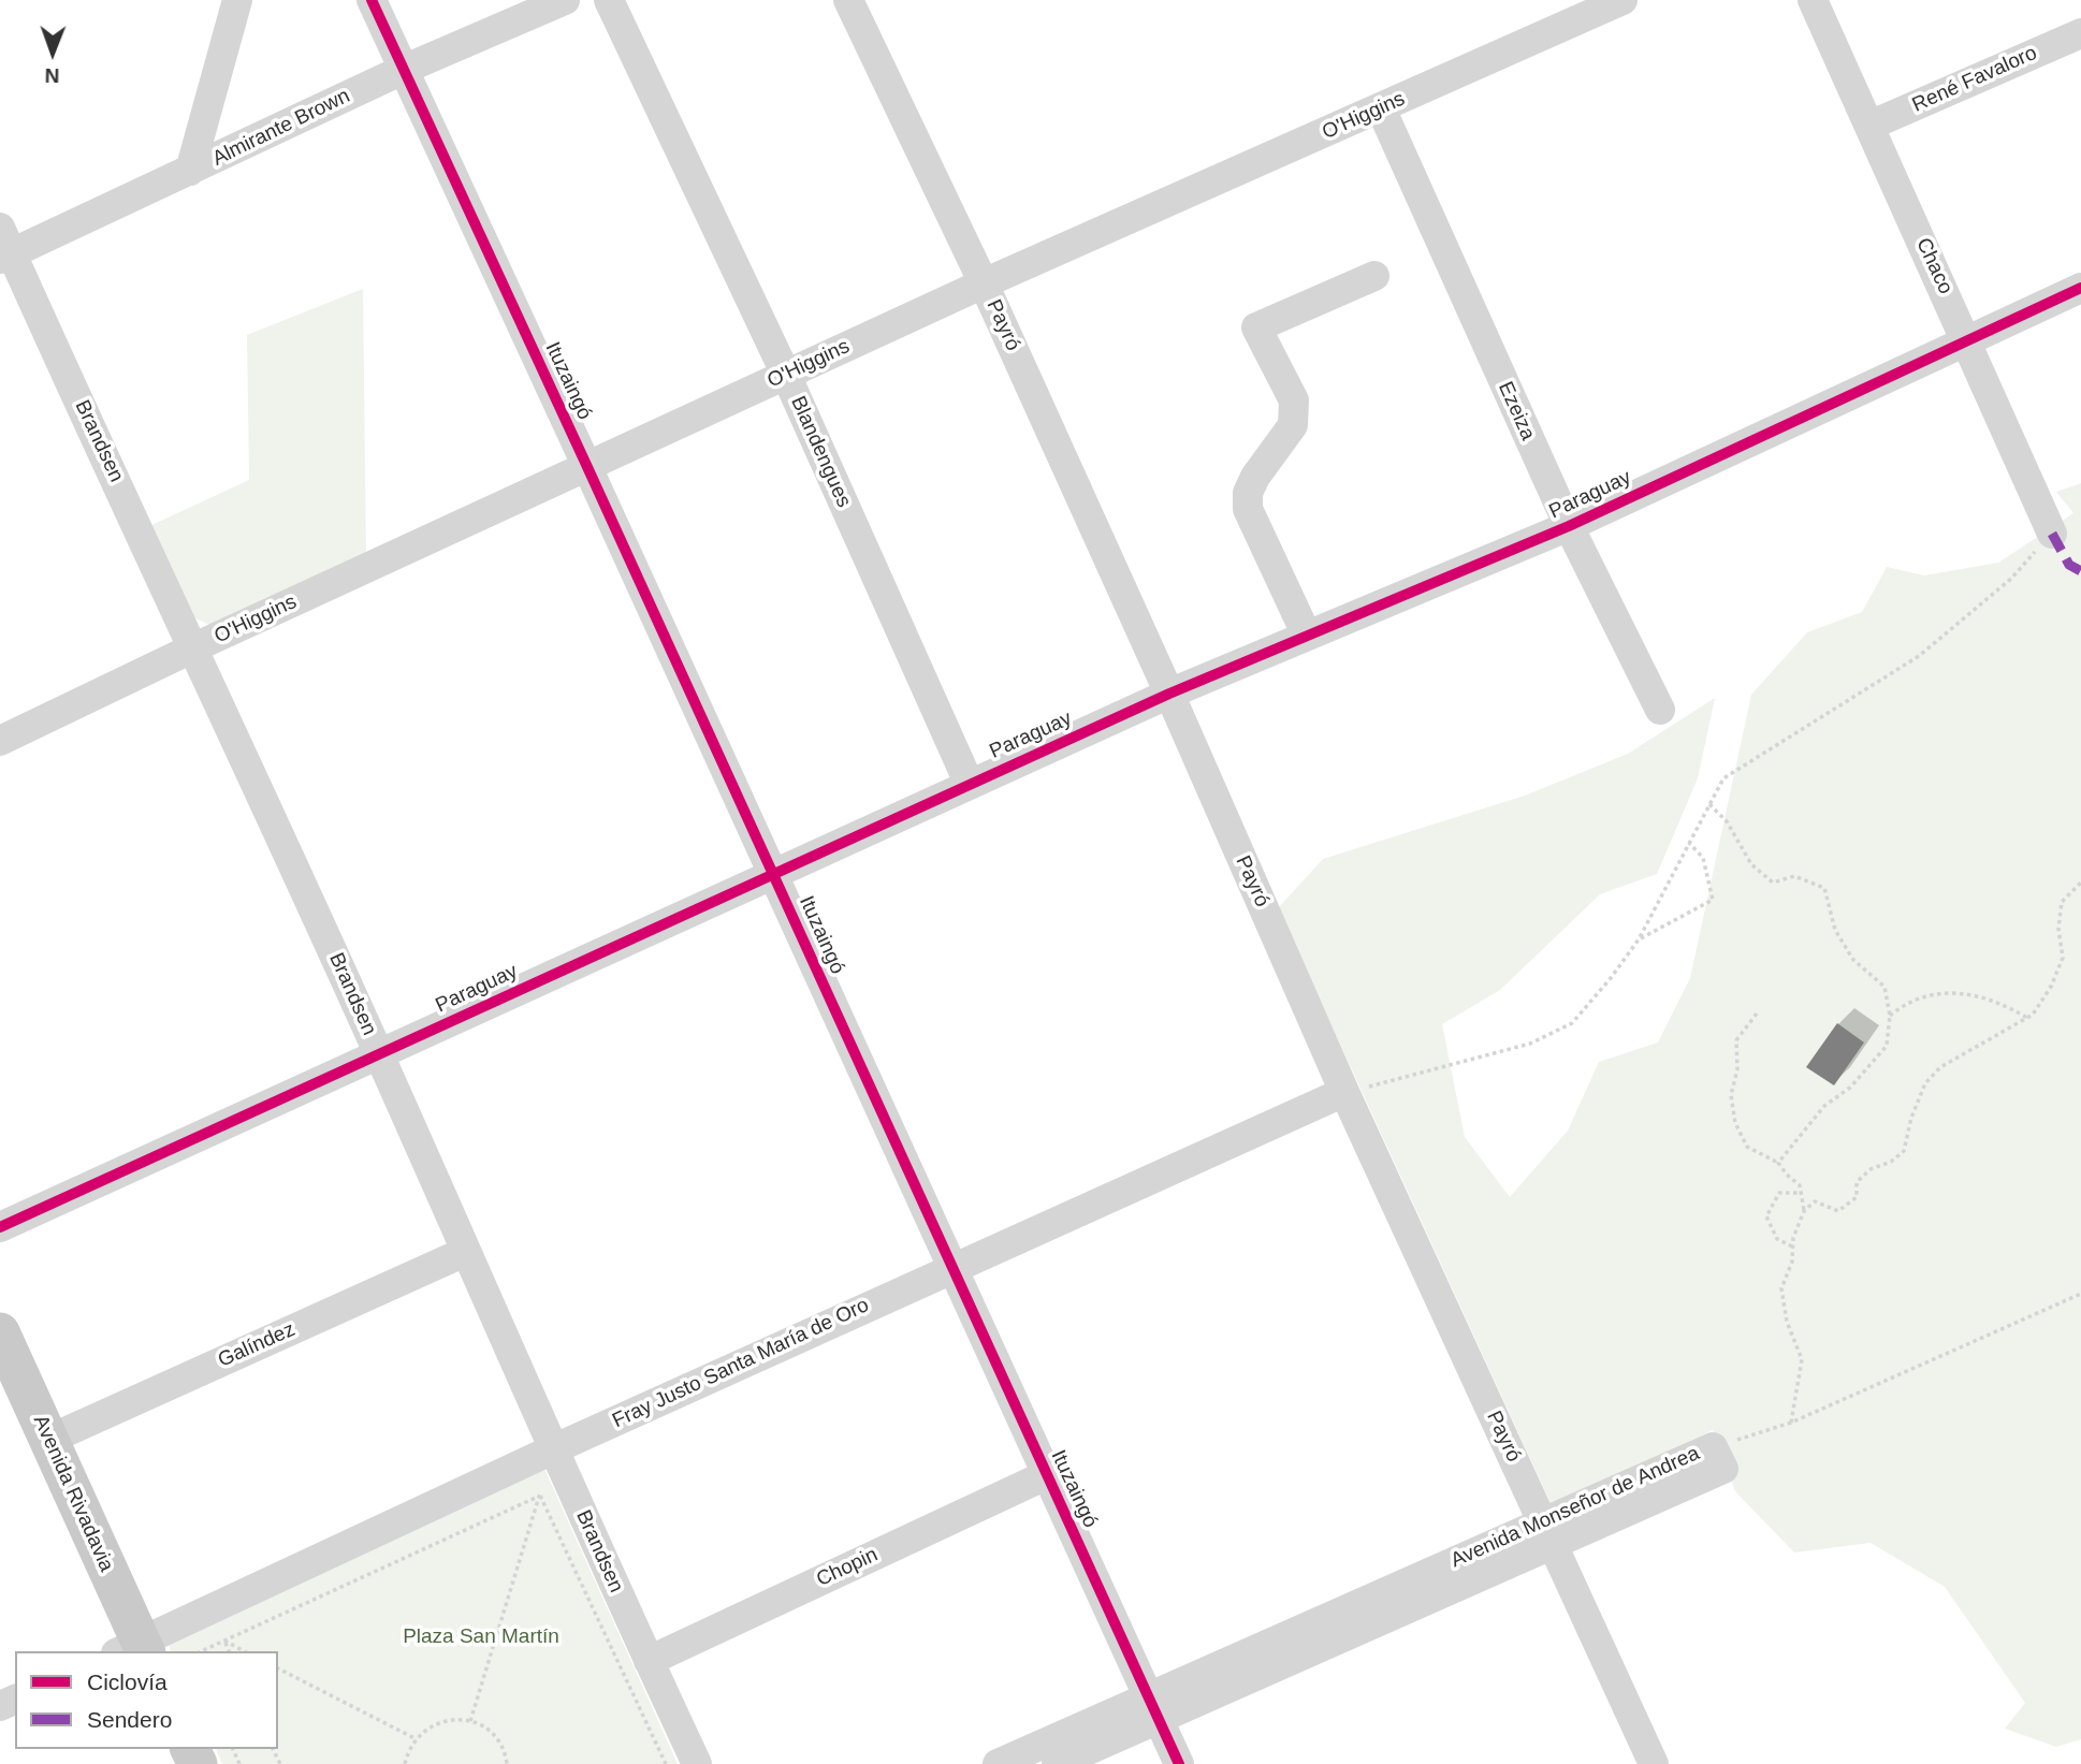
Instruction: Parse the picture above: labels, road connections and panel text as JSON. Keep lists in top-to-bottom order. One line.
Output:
{"streets":{"main road":["Avenida Rivadavia"],"street":["René Favaloro","O'Higgins","Almirante Brown","Chaco","Payró","Ituzaingó","Ezeiza","Brandsen","Blandengues","Paraguay","Galíndez","Fray Justo Santa María de Oro","Avenida Monseñor de Andrea","Chopin"]},"crossings":[["René Favaloro","Chaco"],["O'Higgins","Payró"],["O'Higgins","Ituzaingó"],["O'Higgins","Ezeiza"],["O'Higgins","Brandsen"],["O'Higgins","Blandengues"],["Almirante Brown","Ituzaingó"],["Almirante Brown","Brandsen"],["Chaco","Paraguay"],["Payró","Paraguay"],["Payró","Fray Justo Santa María de Oro"],["Payró","Avenida Monseñor de Andrea"],["Ituzaingó","Paraguay"],["Ituzaingó","Fray Justo Santa María de Oro"],["Ituzaingó","Avenida Monseñor de Andrea"],["Ituzaingó","Chopin"],["Ezeiza","Paraguay"],["Brandsen","Paraguay"],["Brandsen","Galíndez"],["Brandsen","Fray Justo Santa María de Oro"],["Brandsen","Chopin"],["Blandengues","Paraguay"],["Galíndez","Avenida Rivadavia"],["Fray Justo Santa María de Oro","Avenida Rivadavia"]],"parks":["Plaza San Martín"],"legend":["Ciclovía","Sendero"],"north":"bottom"}
